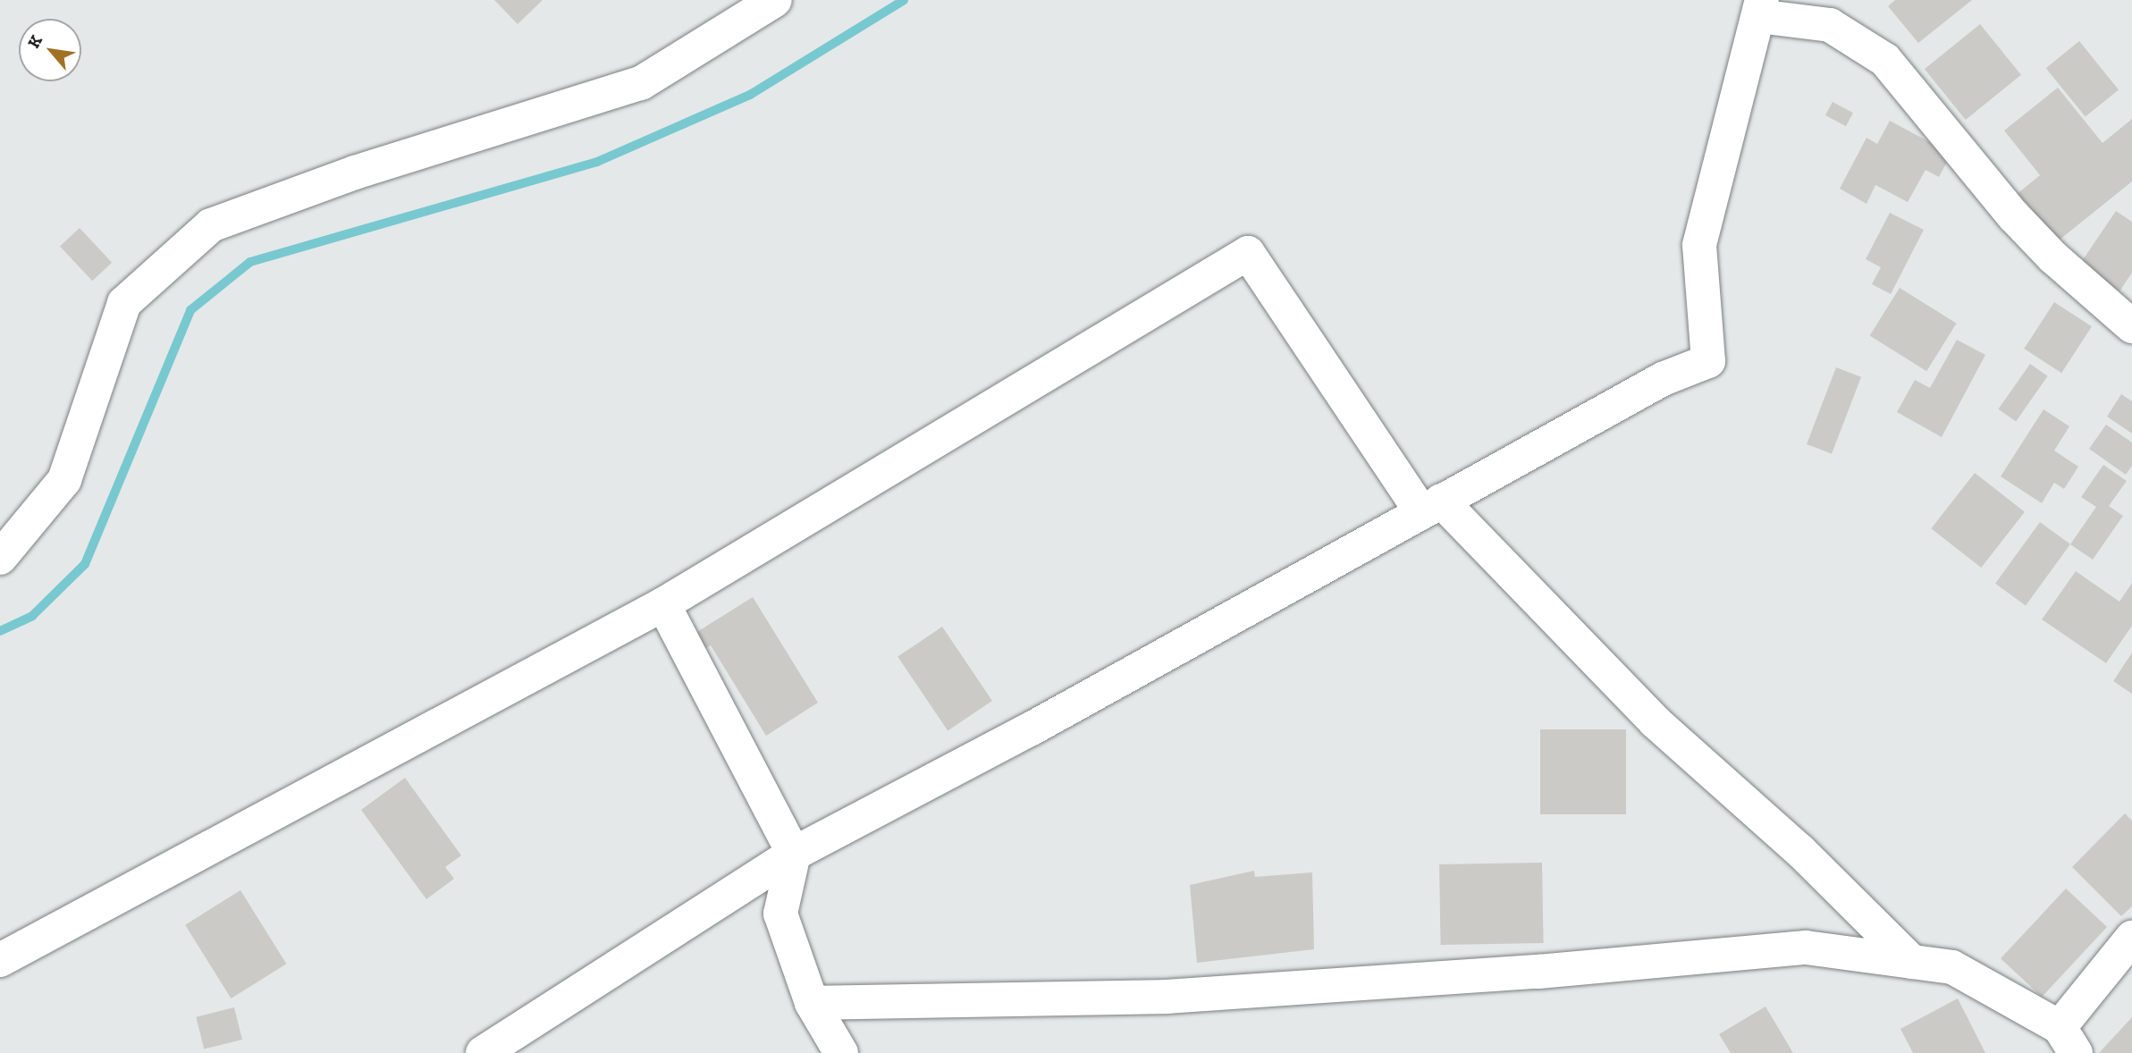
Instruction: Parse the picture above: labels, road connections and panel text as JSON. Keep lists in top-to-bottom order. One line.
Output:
{"north":"top left"}
